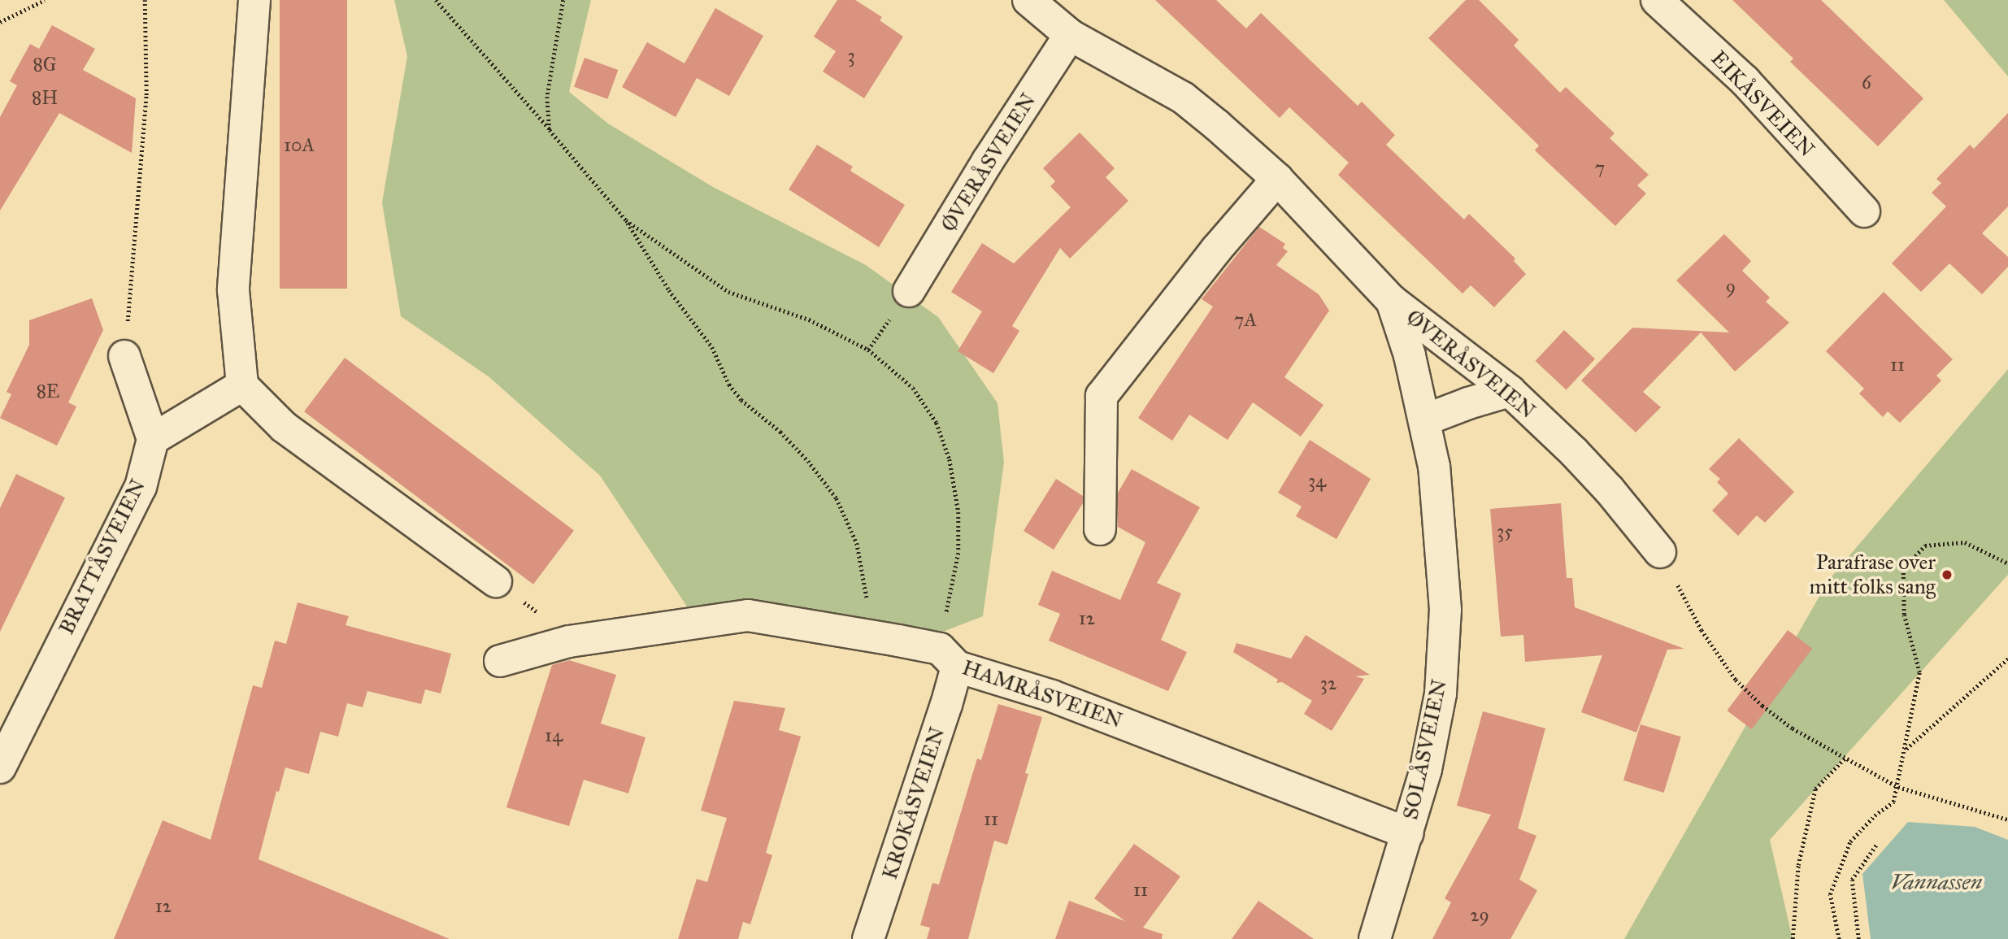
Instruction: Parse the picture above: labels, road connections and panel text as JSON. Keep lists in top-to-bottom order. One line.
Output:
{"streets":{"street":["EIKÅSVEIEN","ØVERÅSVEIEN","BRATTÅSVEIEN","HAMRÅSVEIEN","SOLÅSVEIEN","KROKÅSVEIEN"]},"crossings":[["ØVERÅSVEIEN","SOLÅSVEIEN"],["HAMRÅSVEIEN","SOLÅSVEIEN"],["HAMRÅSVEIEN","KROKÅSVEIEN"]],"water":["Vannassen"],"places":["Parafrase over mitt folks sang"],"house_numbers":["3","8G","6","8H","10A","7","9","7A","11","8E","34","35","12","32","14","11","11","12","29"]}
